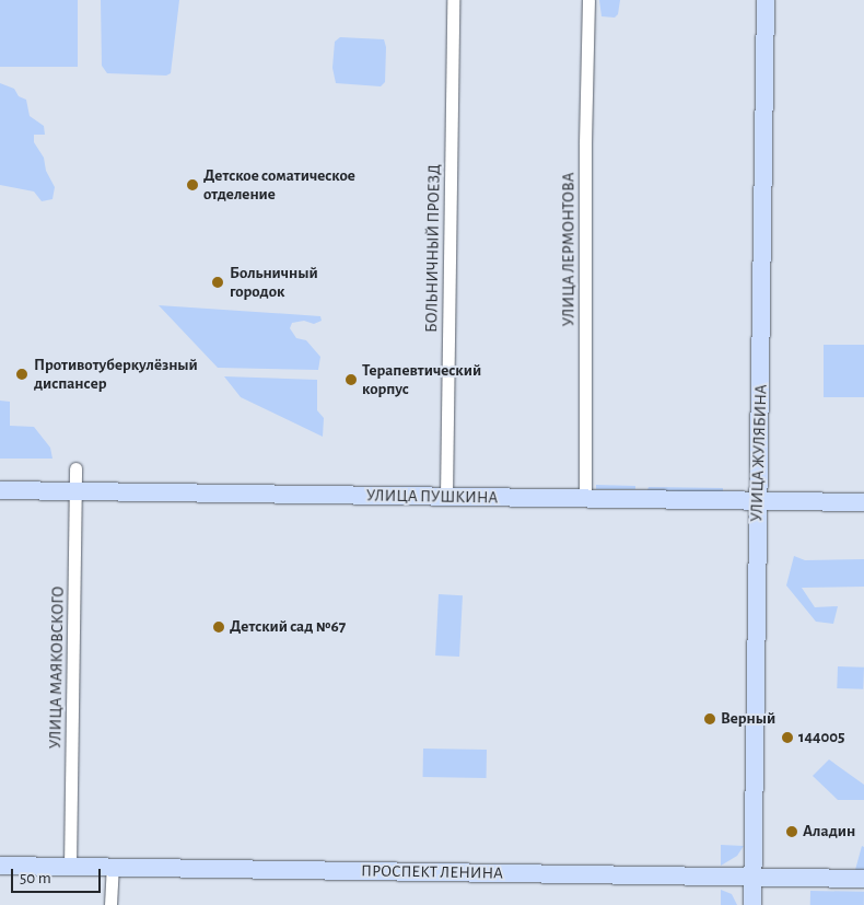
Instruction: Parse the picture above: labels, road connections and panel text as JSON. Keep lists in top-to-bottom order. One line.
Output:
{"streets":{"main road":["УЛИЦА ЖУЛЯБИНА","УЛИЦА ПУШКИНА","ПРОСПЕКТ ЛЕНИНА"],"street":["БОЛЬНИЧНЫЙ ПРОЕЗД","УЛИЦА ЛЕРМОНТОВА","УЛИЦА МАЯКОВСКОГО"]},"crossings":[["БОЛЬНИЧНЫЙ ПРОЕЗД","УЛИЦА ПУШКИНА"],["УЛИЦА ЛЕРМОНТОВА","УЛИЦА ПУШКИНА"],["УЛИЦА ЖУЛЯБИНА","УЛИЦА ПУШКИНА"],["УЛИЦА ЖУЛЯБИНА","ПРОСПЕКТ ЛЕНИНА"],["УЛИЦА ПУШКИНА","УЛИЦА МАЯКОВСКОГО"],["УЛИЦА МАЯКОВСКОГО","ПРОСПЕКТ ЛЕНИНА"]],"places":["Детское соматическое отделение","Больничный городок","Противотуберкулёзный диспансер","Терапевтический корпус","Детский сад №67","Верный","144005","Аладин"],"scale_bar":"50 m"}
